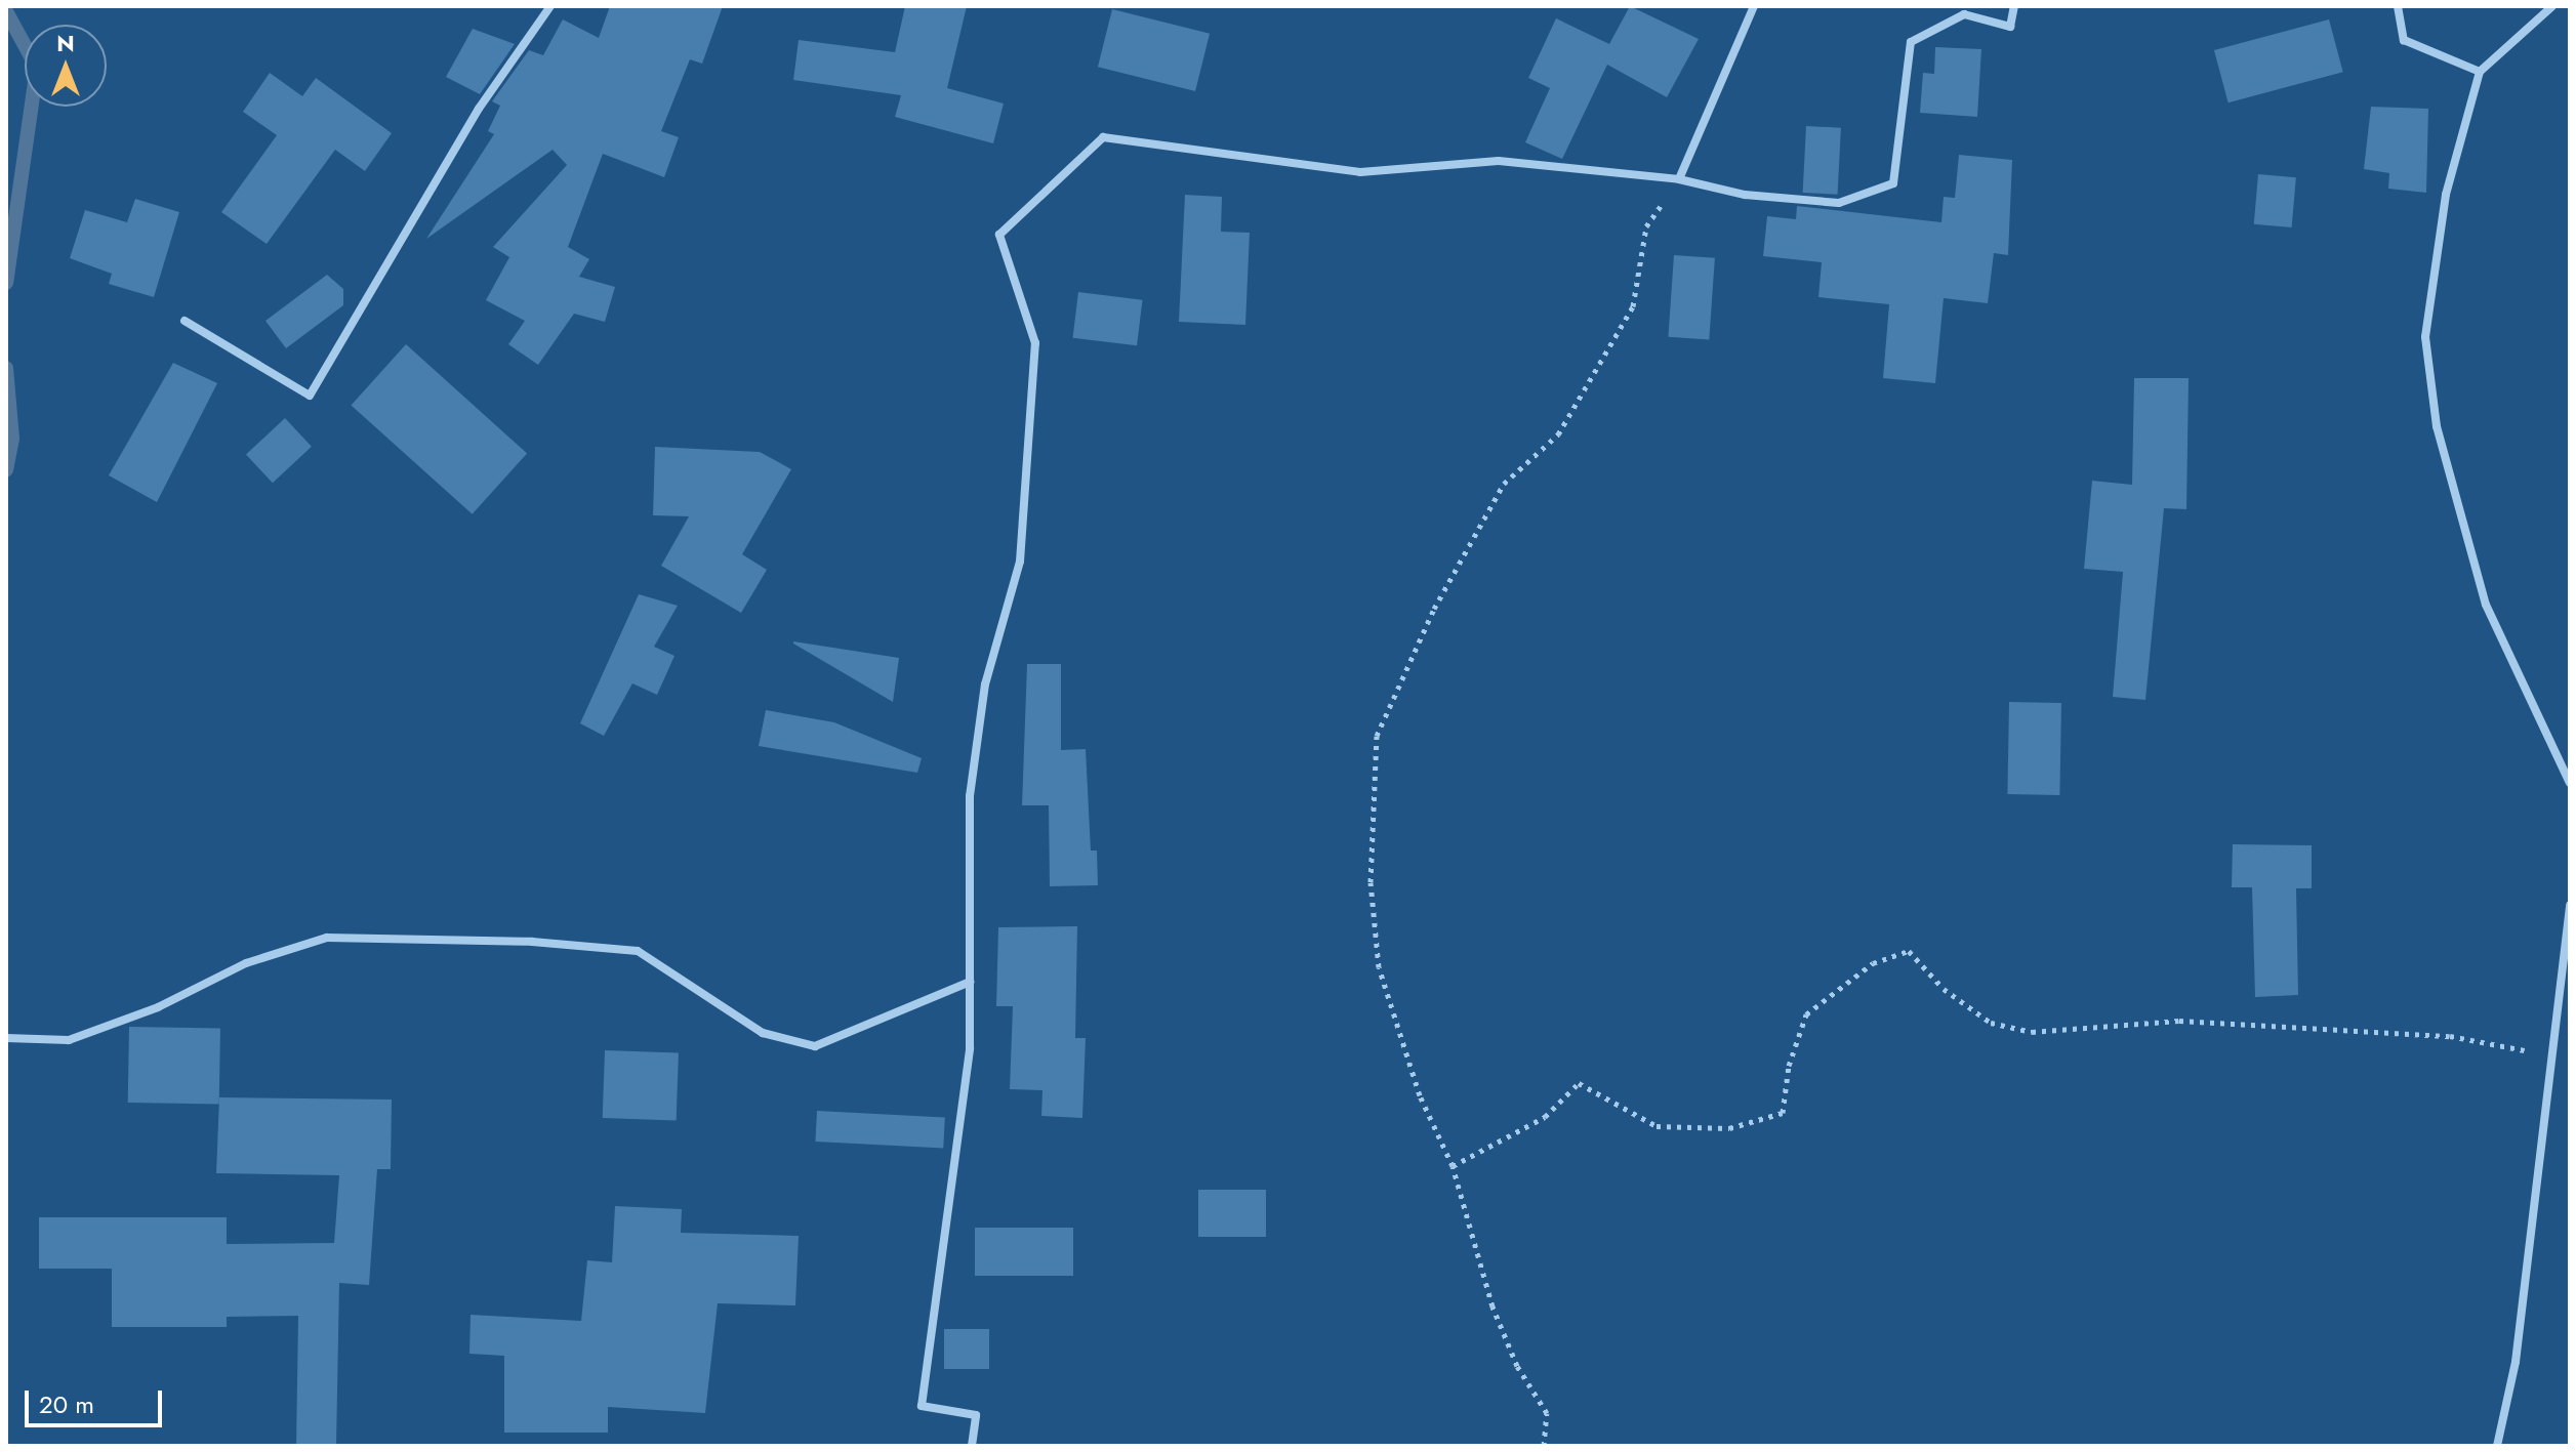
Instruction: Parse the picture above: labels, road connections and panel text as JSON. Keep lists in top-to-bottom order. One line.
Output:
{"scale_bar":"20 m","north":"top"}
